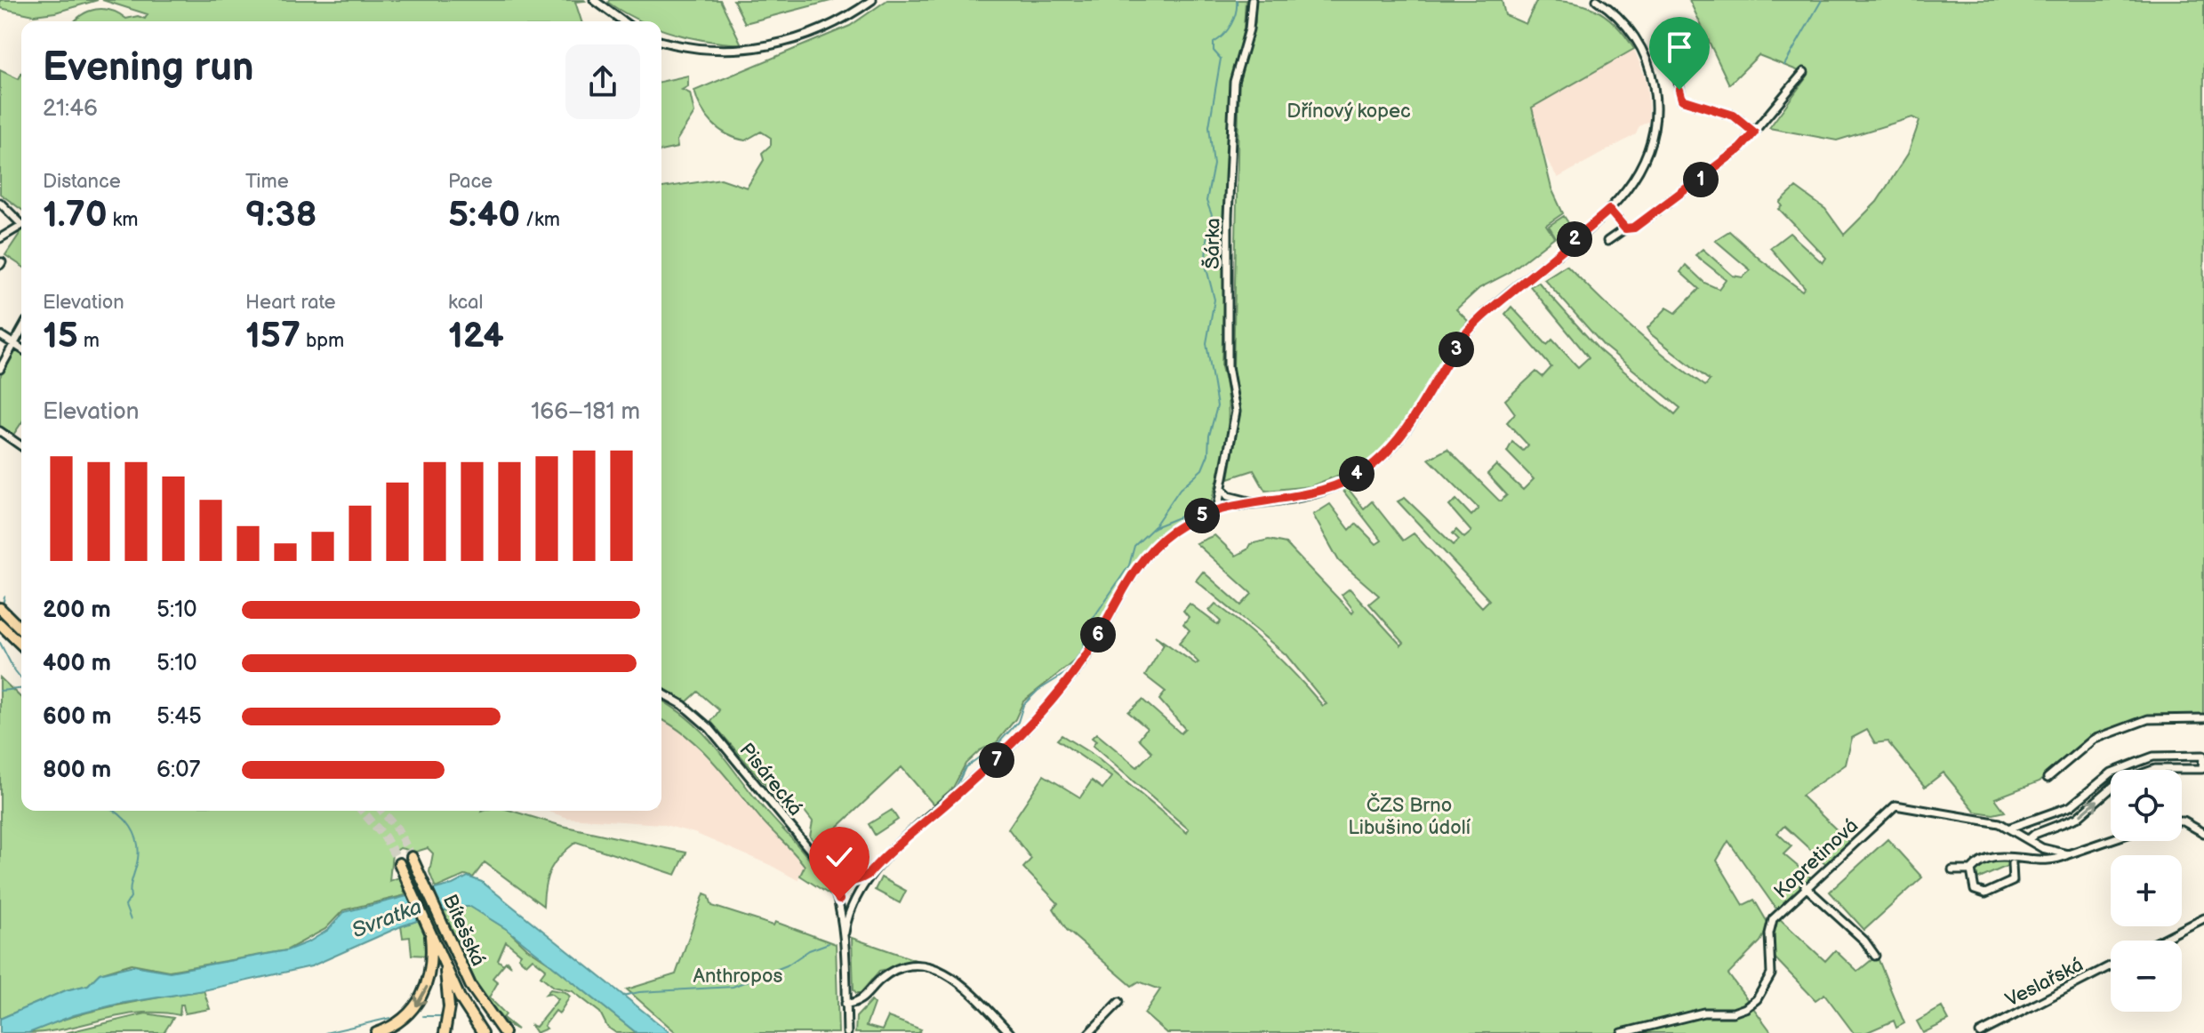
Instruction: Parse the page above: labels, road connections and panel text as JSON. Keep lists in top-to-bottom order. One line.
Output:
{"streets":{"highway":["Bítešská"],"street":["Šárka","Pisárecká","Kopretinová","Veslařská"]},"water":["Svratka"],"parks":["Dřínový kopec","ČZS Brno Libušino údolí","Anthropos"],"page":{"heading":["Evening run","21:46"],"stats":[["Distance","1.70 km"],["Time","9:38"],["Pace","5:40 /km"],["Elevation","15 m"],["Heart rate","157 bpm"],["kcal","124"]],"pins":["1","2","3","4","5","6","7"],"chart":["Elevation","166–181 m"],"list":[{"name":"200 m","note":"5:10"},{"name":"400 m","note":"5:10"},{"name":"600 m","note":"5:45"},{"name":"800 m","note":"6:07"}],"map_buttons":["+","−"]}}
